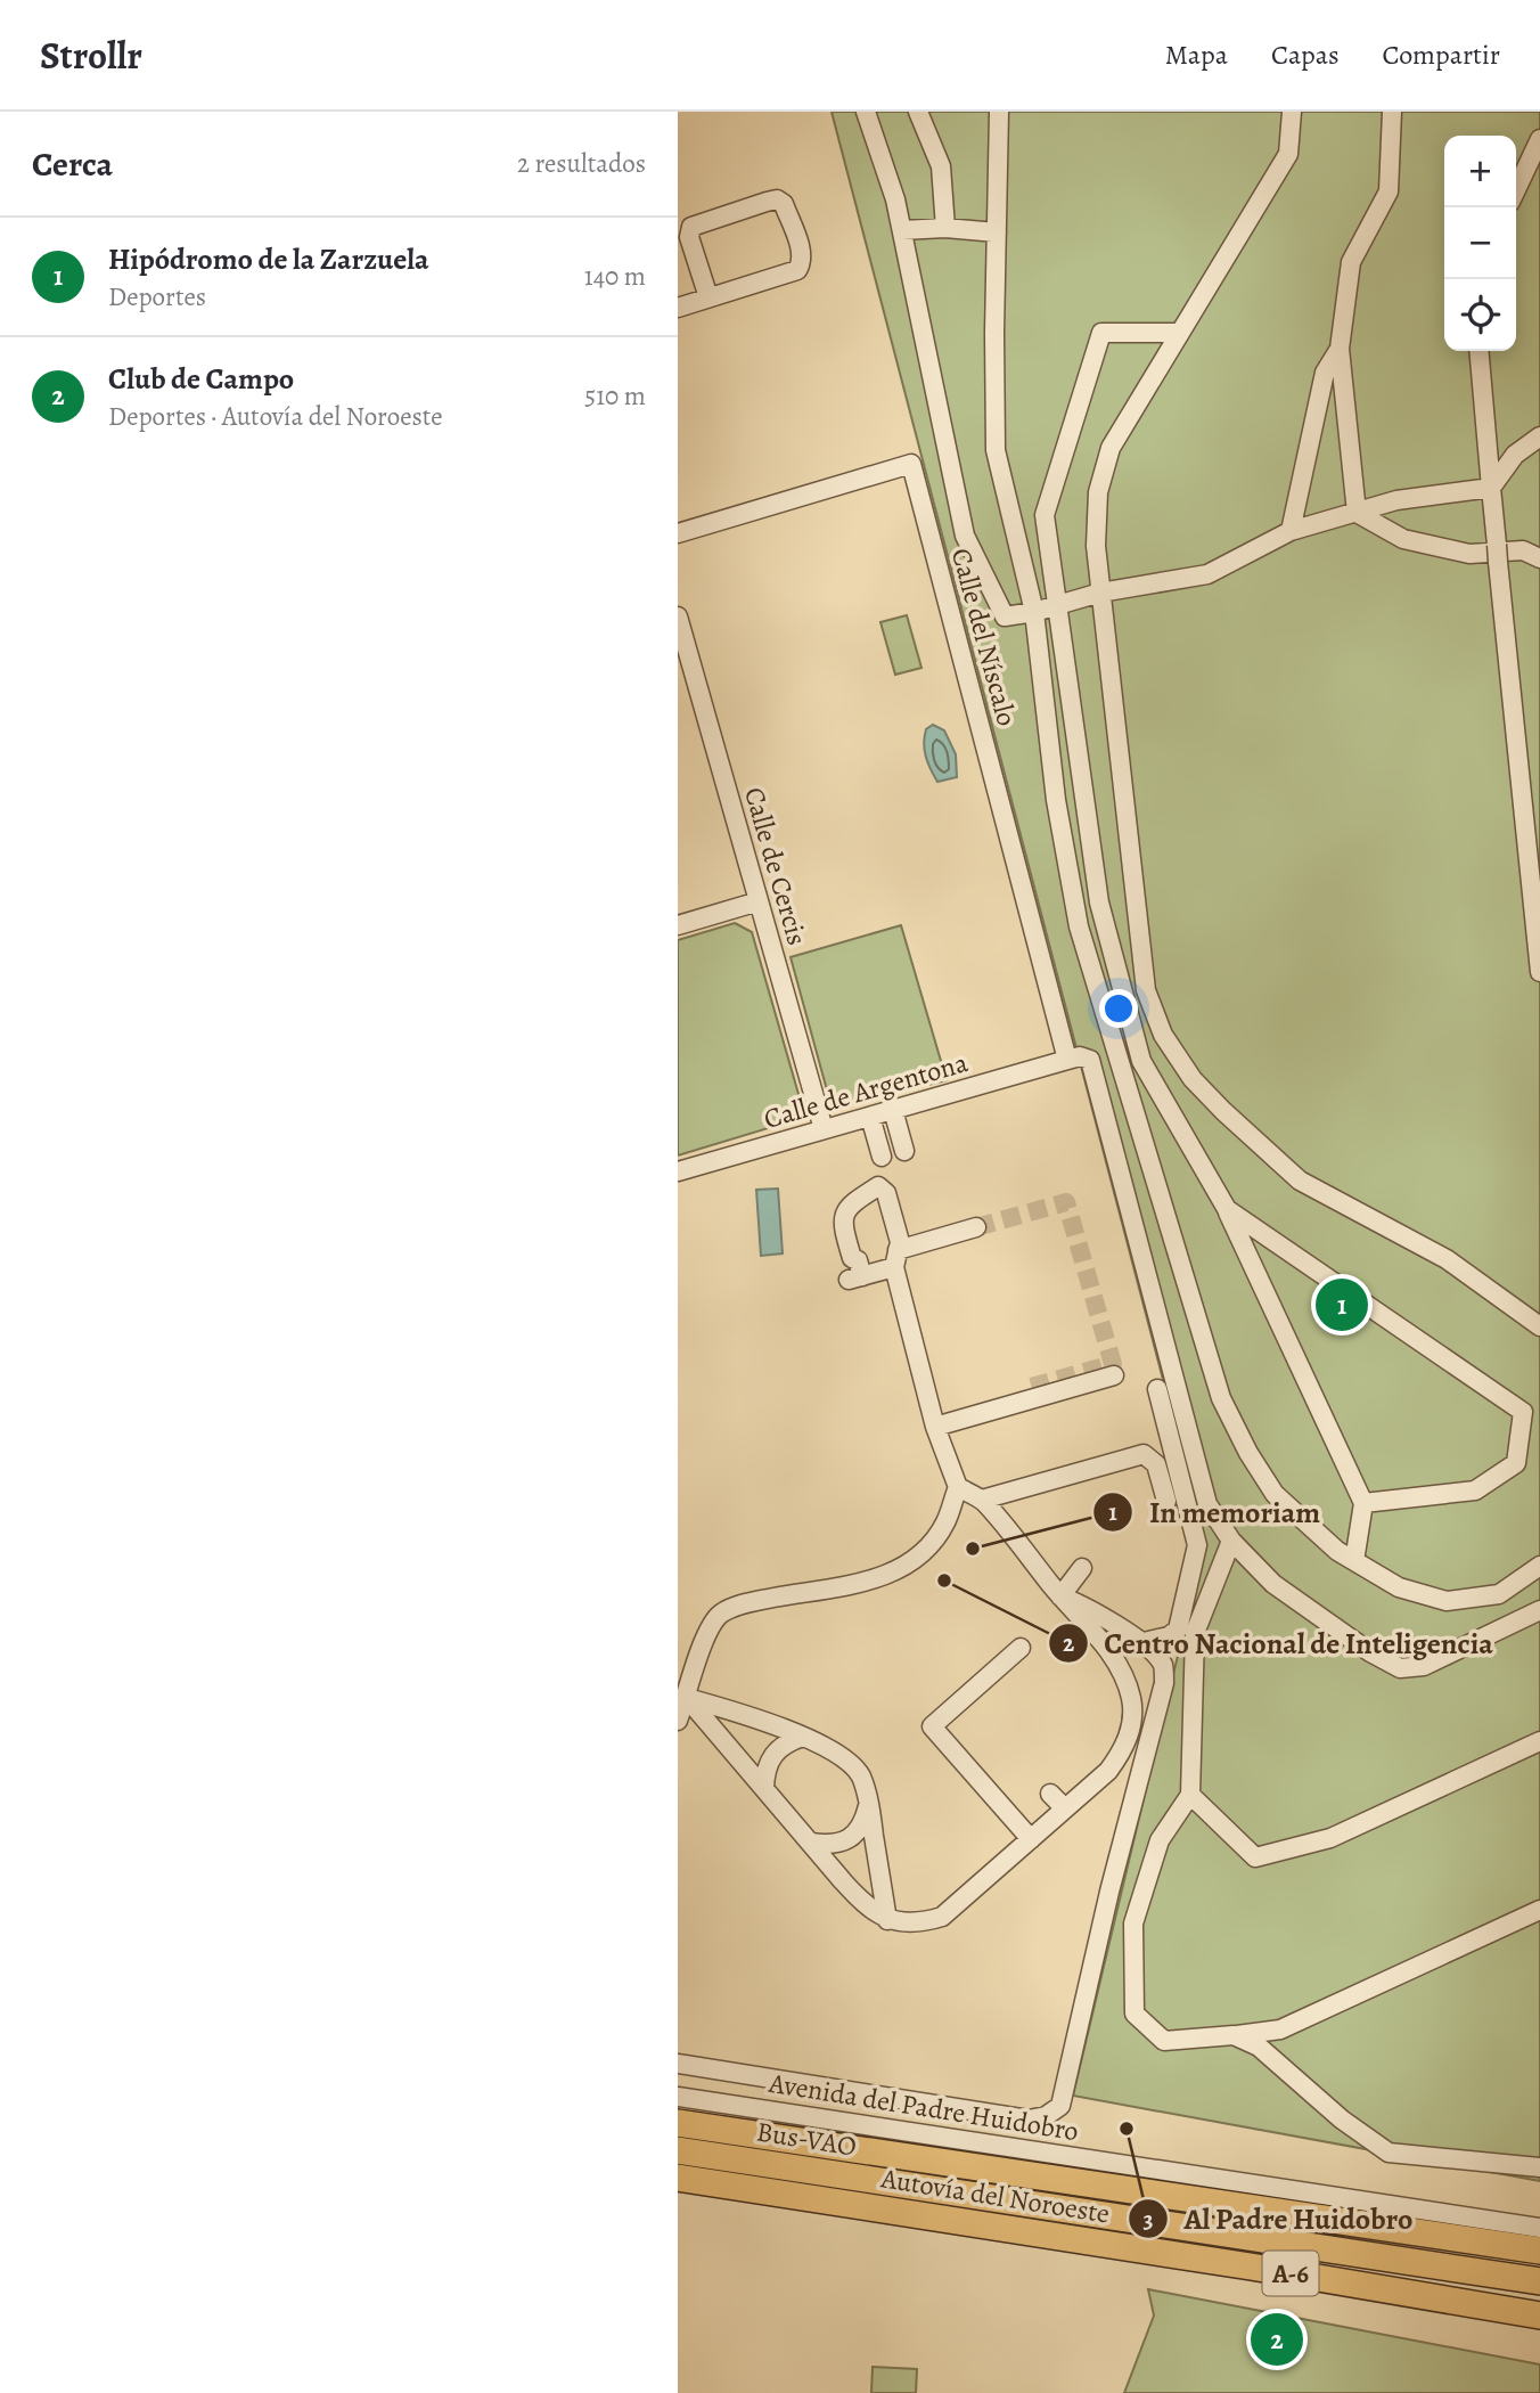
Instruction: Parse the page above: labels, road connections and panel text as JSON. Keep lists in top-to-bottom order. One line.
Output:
{"streets":{"highway":["Bus-VAO","Autovía del Noroeste","A-6"],"street":["Calle del Níscalo","Calle de Cercis","Calle de Argentona","Avenida del Padre Huidobro"]},"crossings":[["Calle del Níscalo","Calle de Argentona"],["Calle de Cercis","Calle de Argentona"]],"places":["In memoriam","Centro Nacional de Inteligencia","Al Padre Huidobro"],"page":{"header":"Strollr","nav":["Mapa","Capas","Compartir"],"heading":["Cerca","2 resultados"],"map_buttons":["+","−"],"list":[{"mark":"1","name":"Hipódromo de la Zarzuela","note":"Deportes","value":"140 m"},{"mark":"2","name":"Club de Campo","note":"Deportes · Autovía del Noroeste","value":"510 m"}],"pins":["1","2"]}}
